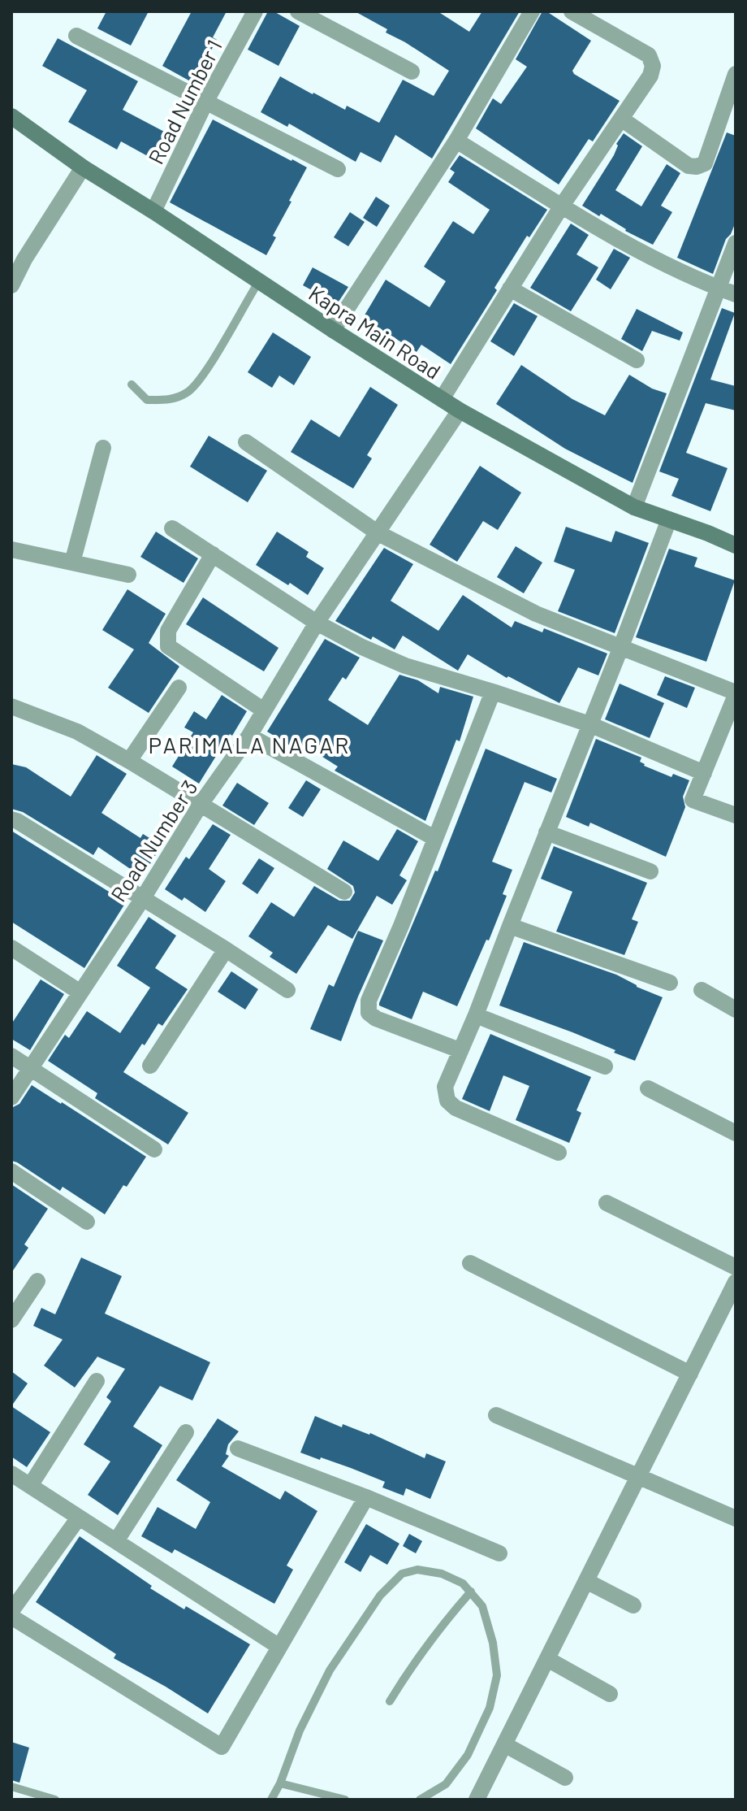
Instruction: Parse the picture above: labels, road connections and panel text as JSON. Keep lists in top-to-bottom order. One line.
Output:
{"streets":{"street":["Road Number 1","Kapra Main Road","Road Number 3"]},"crossings":[["Road Number 1","Kapra Main Road"],["Kapra Main Road","Road Number 3"]],"districts":["PARIMALA NAGAR"]}
